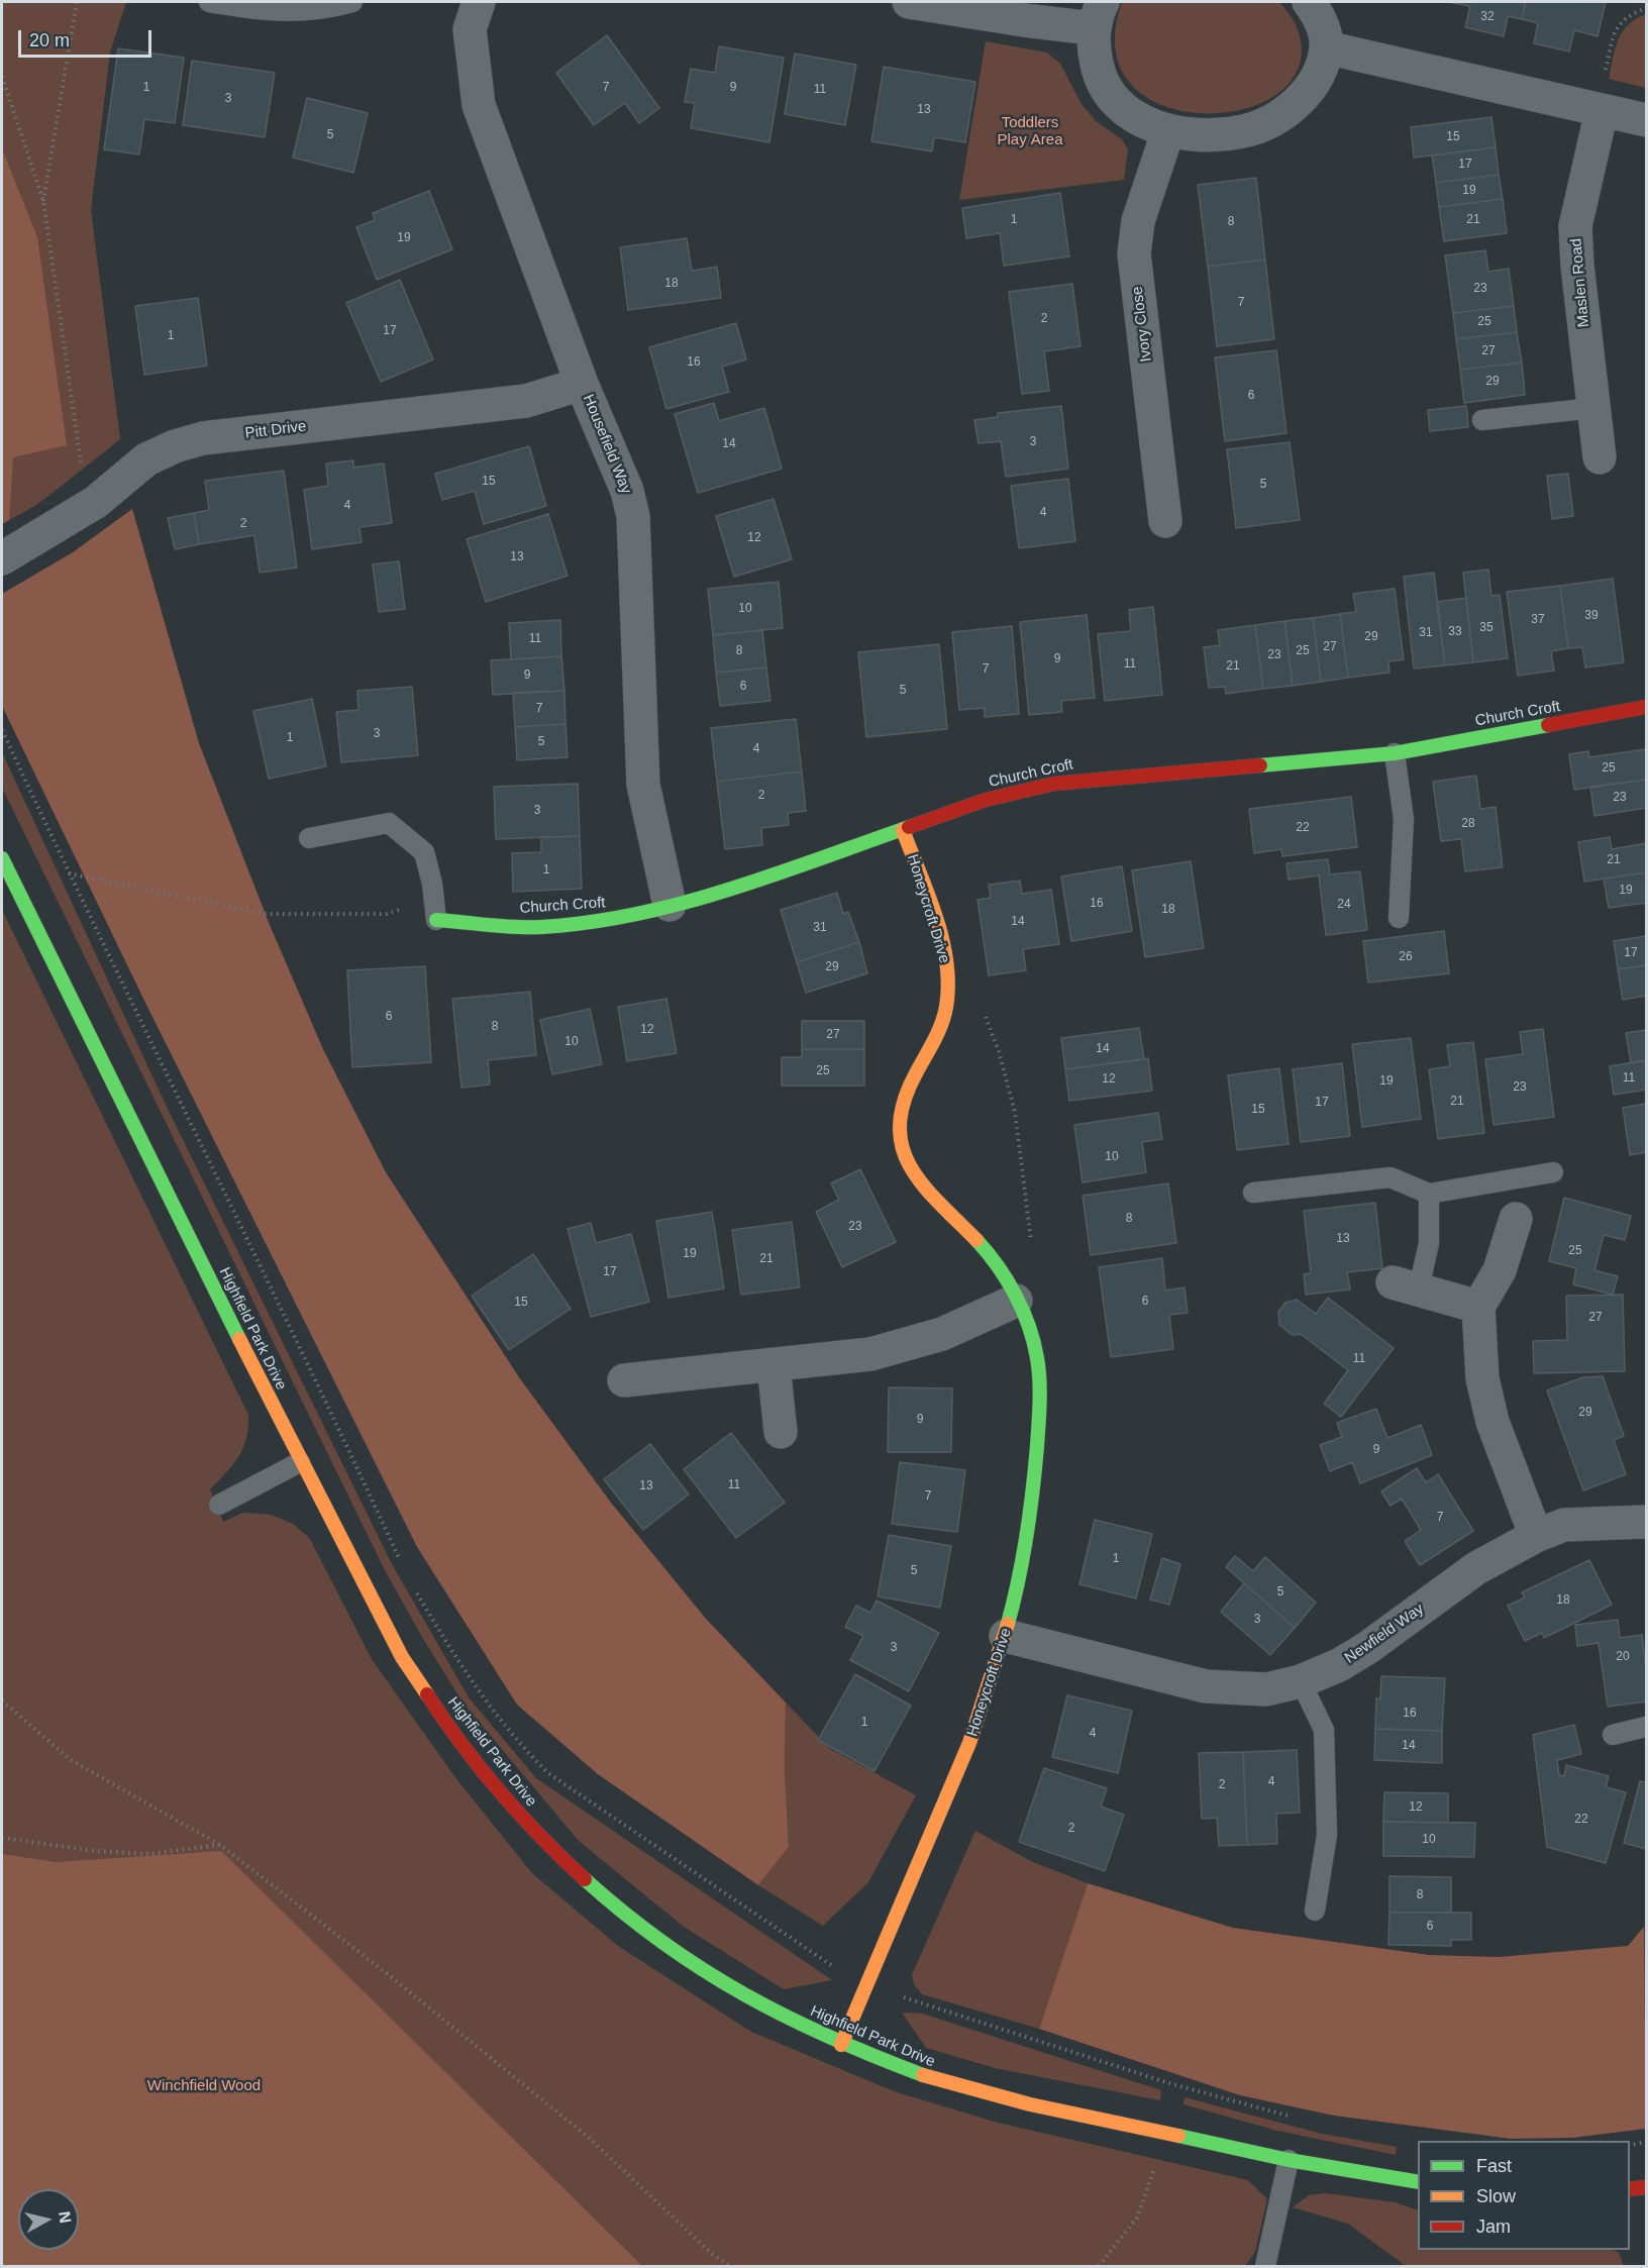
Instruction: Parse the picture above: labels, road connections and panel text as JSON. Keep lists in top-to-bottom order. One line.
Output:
{"streets":{"street":["Maslen Road","Ivory Close","Pitt Drive","Housefield Way","Church Croft","Honeycroft Drive","Highfield Park Drive","Newfield Way"]},"crossings":[["Pitt Drive","Housefield Way"],["Housefield Way","Church Croft"],["Church Croft","Honeycroft Drive"],["Honeycroft Drive","Highfield Park Drive"],["Honeycroft Drive","Newfield Way"]],"parks":["Toddlers Play Area","Winchfield Wood"],"house_numbers":["32","1","7","9","11","3","13","5","15","17","19","1","21","8","19","18","23","7","2","25","17","1","27","16","29","6","3","14","15","5","4","4","2","12","13","10","39","37","35","33","31","29","11","27","8","25","23","9","11","21","7","9","6","5","7","3","1","5","4","25","2","23","3","28","22","21","1","19","16","24","18","14","31","17","26","29","6","8","12","27","10","14","25","11","12","19","23","21","17","15","10","8","23","13","25","19","21","17","6","15","27","11","29","9","9","11","13","7","7","1","5","5","18","3","3","20","16","1","4","14","4","2","12","22","2","10","8","6"],"legend":["Fast","Slow","Jam"],"scale_bar":"20 m","north":"right"}
